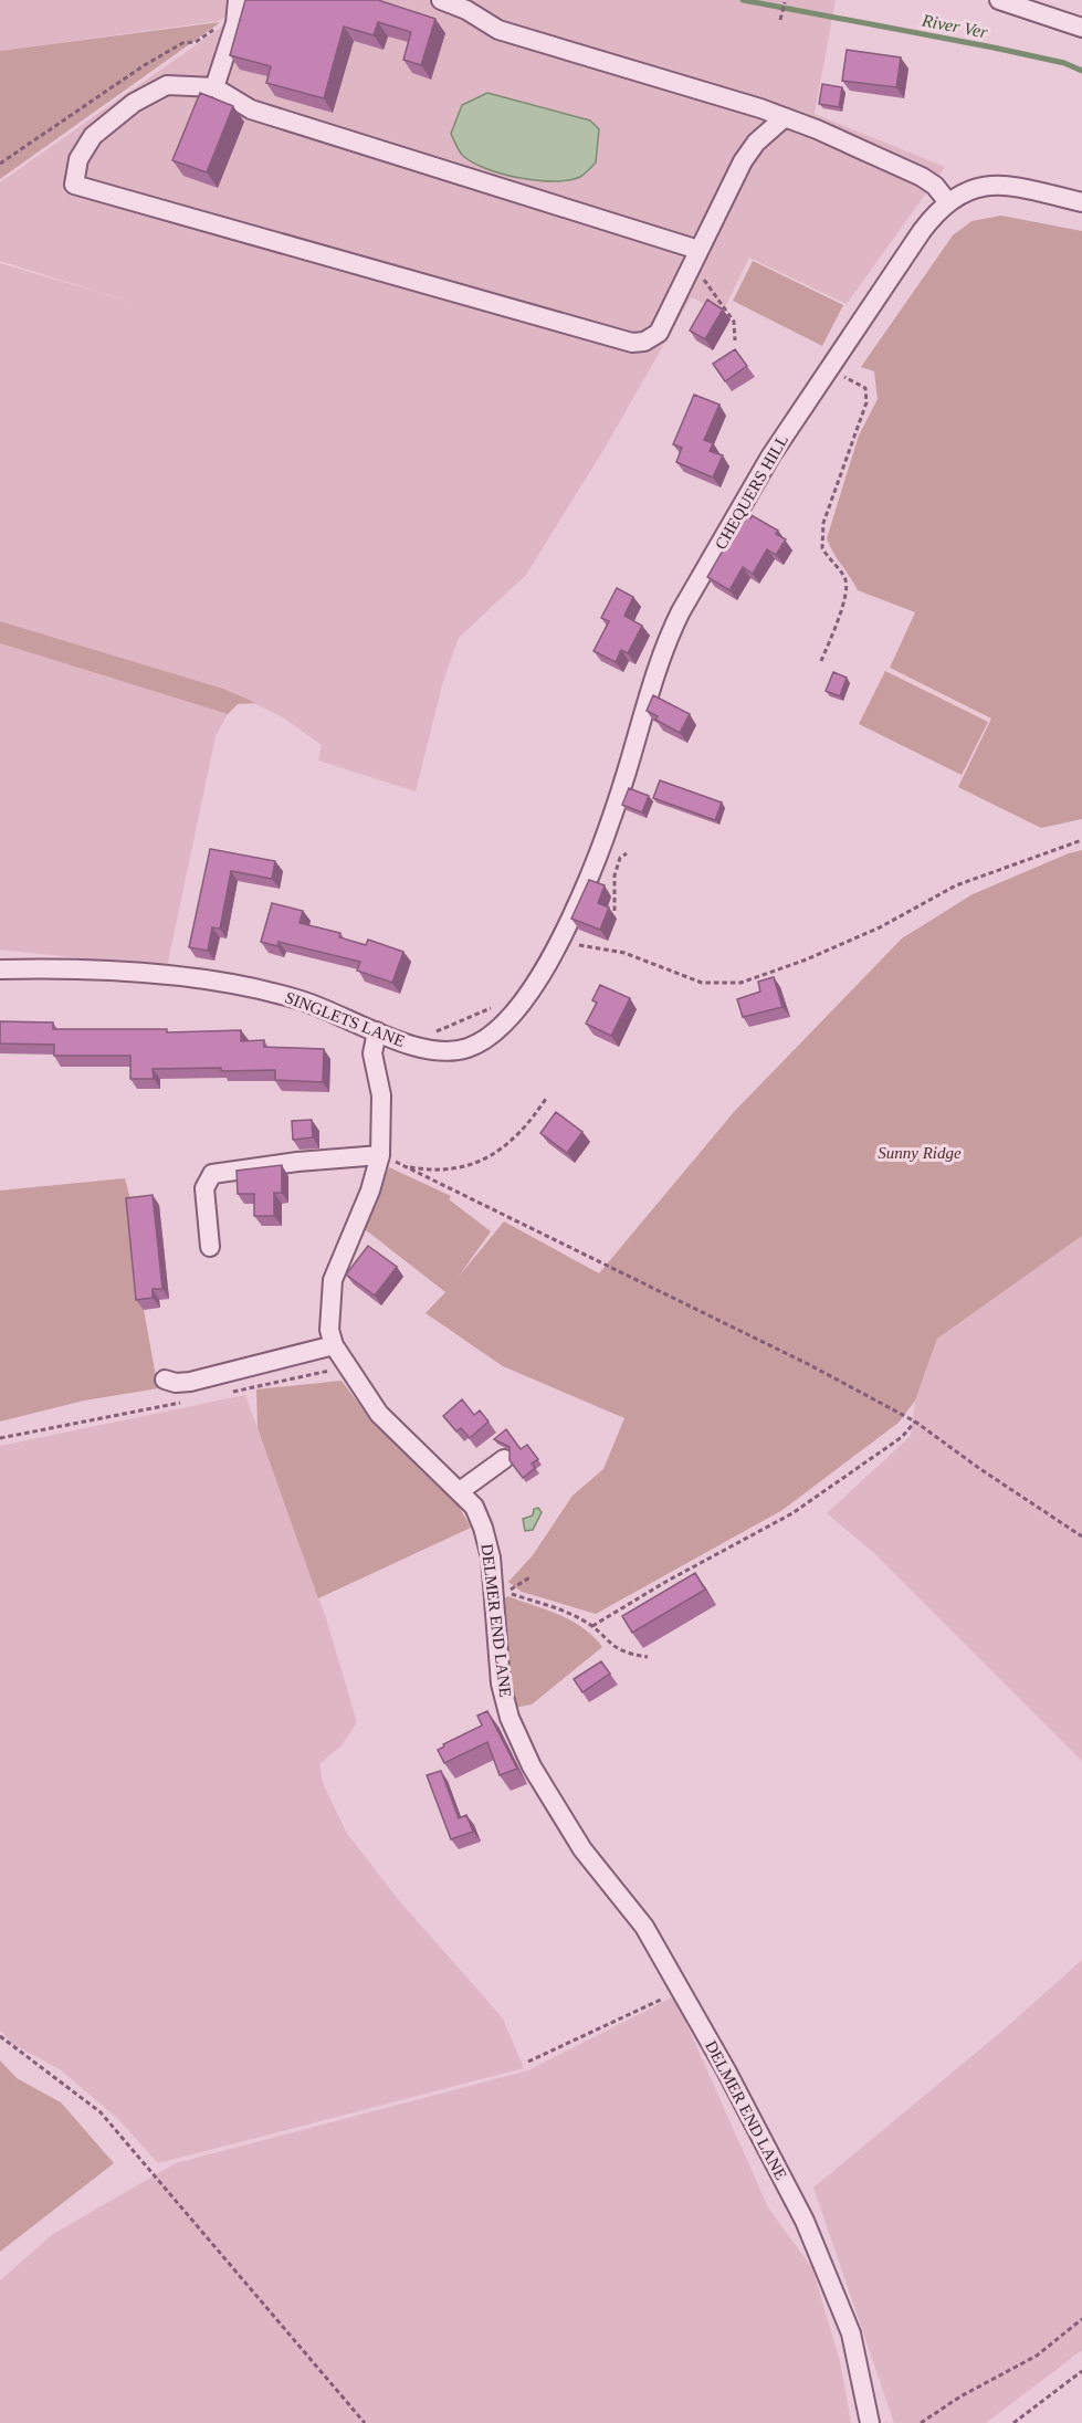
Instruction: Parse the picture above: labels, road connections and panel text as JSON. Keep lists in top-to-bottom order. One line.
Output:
{"streets":{"street":["CHEQUERS HILL","SINGLETS LANE","DELMER END LANE"]},"crossings":[["CHEQUERS HILL","SINGLETS LANE"],["SINGLETS LANE","DELMER END LANE"]],"water":["River Ver"],"parks":["Sunny Ridge"]}
